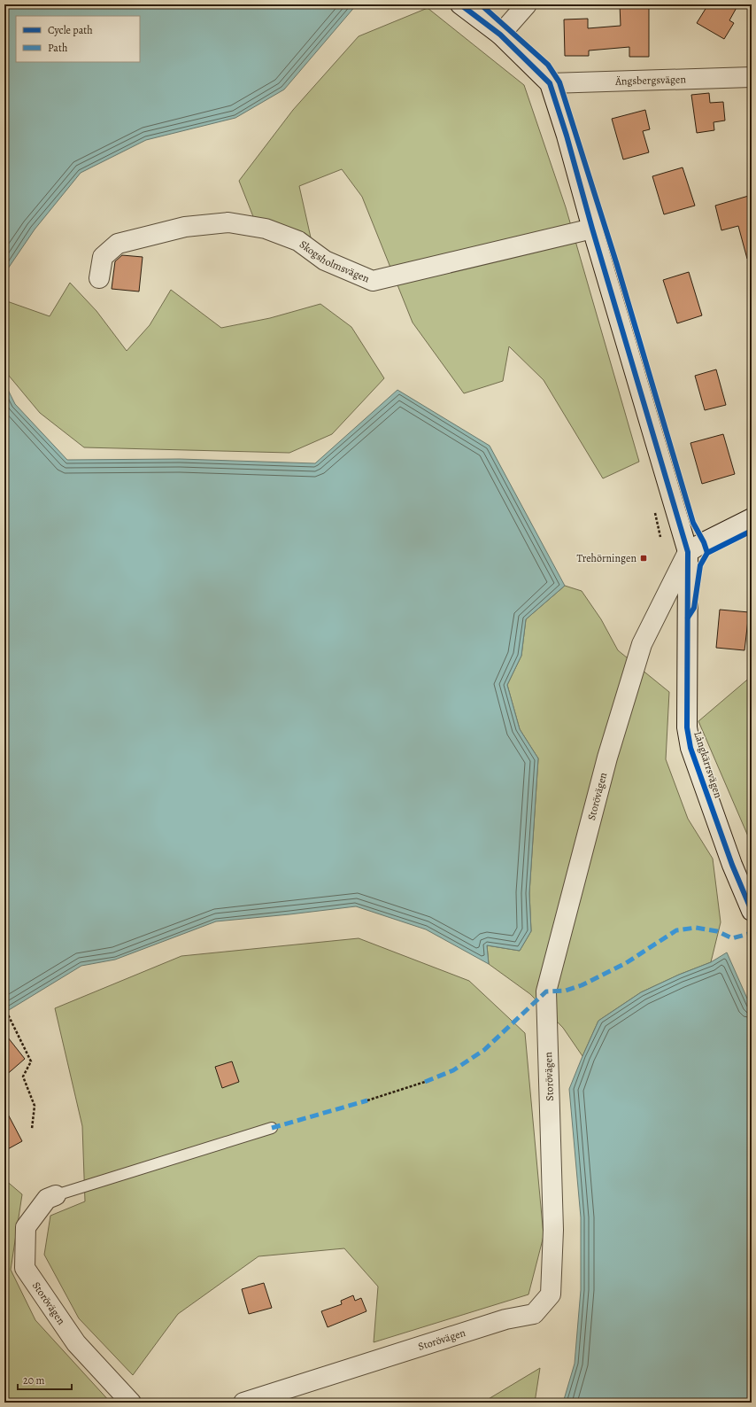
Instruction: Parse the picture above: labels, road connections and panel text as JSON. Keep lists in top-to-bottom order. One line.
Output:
{"streets":{"street":["Ängsbergsvägen","Skogsholmsvägen","Långkärrsvägen","Storövägen"]},"crossings":[["Ängsbergsvägen","Långkärrsvägen"],["Skogsholmsvägen","Långkärrsvägen"],["Långkärrsvägen","Storövägen"]],"places":{"transit":["Trehörningen"]},"legend":["Cycle path","Path"],"scale_bar":"20 m"}
